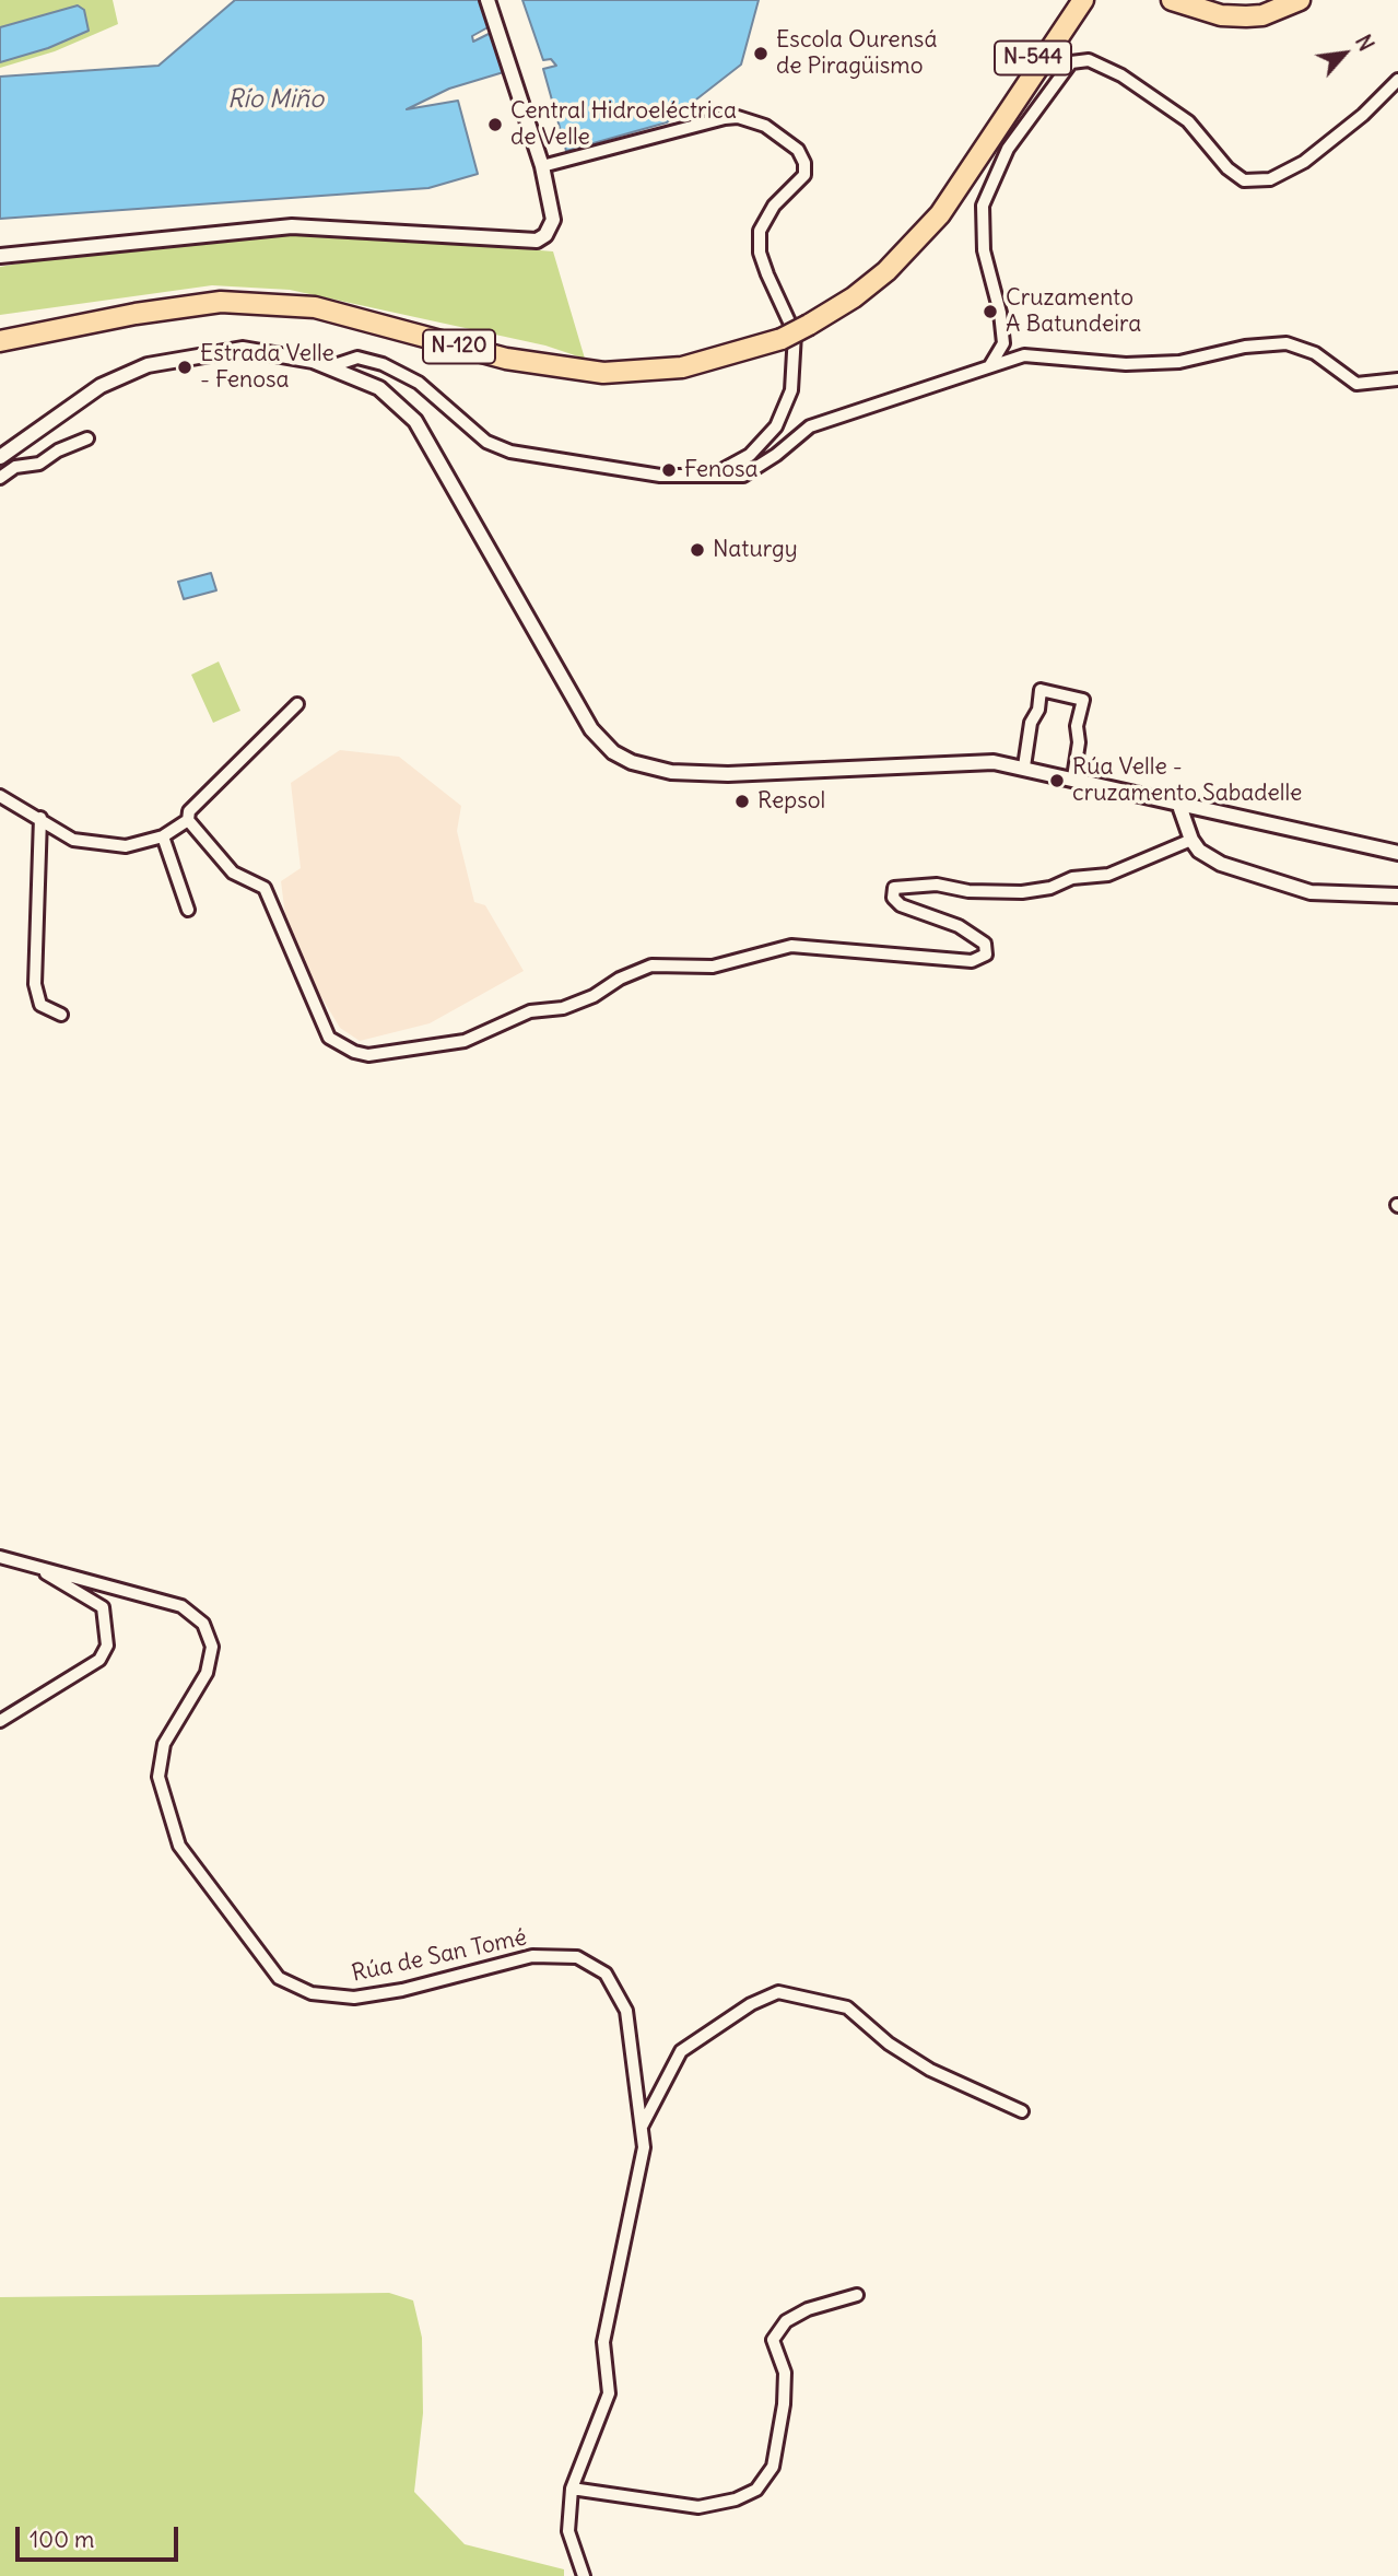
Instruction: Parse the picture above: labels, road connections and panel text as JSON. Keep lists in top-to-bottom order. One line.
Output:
{"streets":{"highway":["N-544","N-120"],"street":["Rúa de San Tomé"]},"crossings":[["N-544","N-120"]],"water":["Río Miño"],"places":["Escola Ourensá de Piragüismo","Central Hidroeléctrica de Velle","Cruzamento A Batundeira","Estrada Velle - Fenosa","Fenosa","Naturgy","Rúa Velle - cruzamento Sabadelle","Repsol"],"scale_bar":"100 m","north":"top right"}
